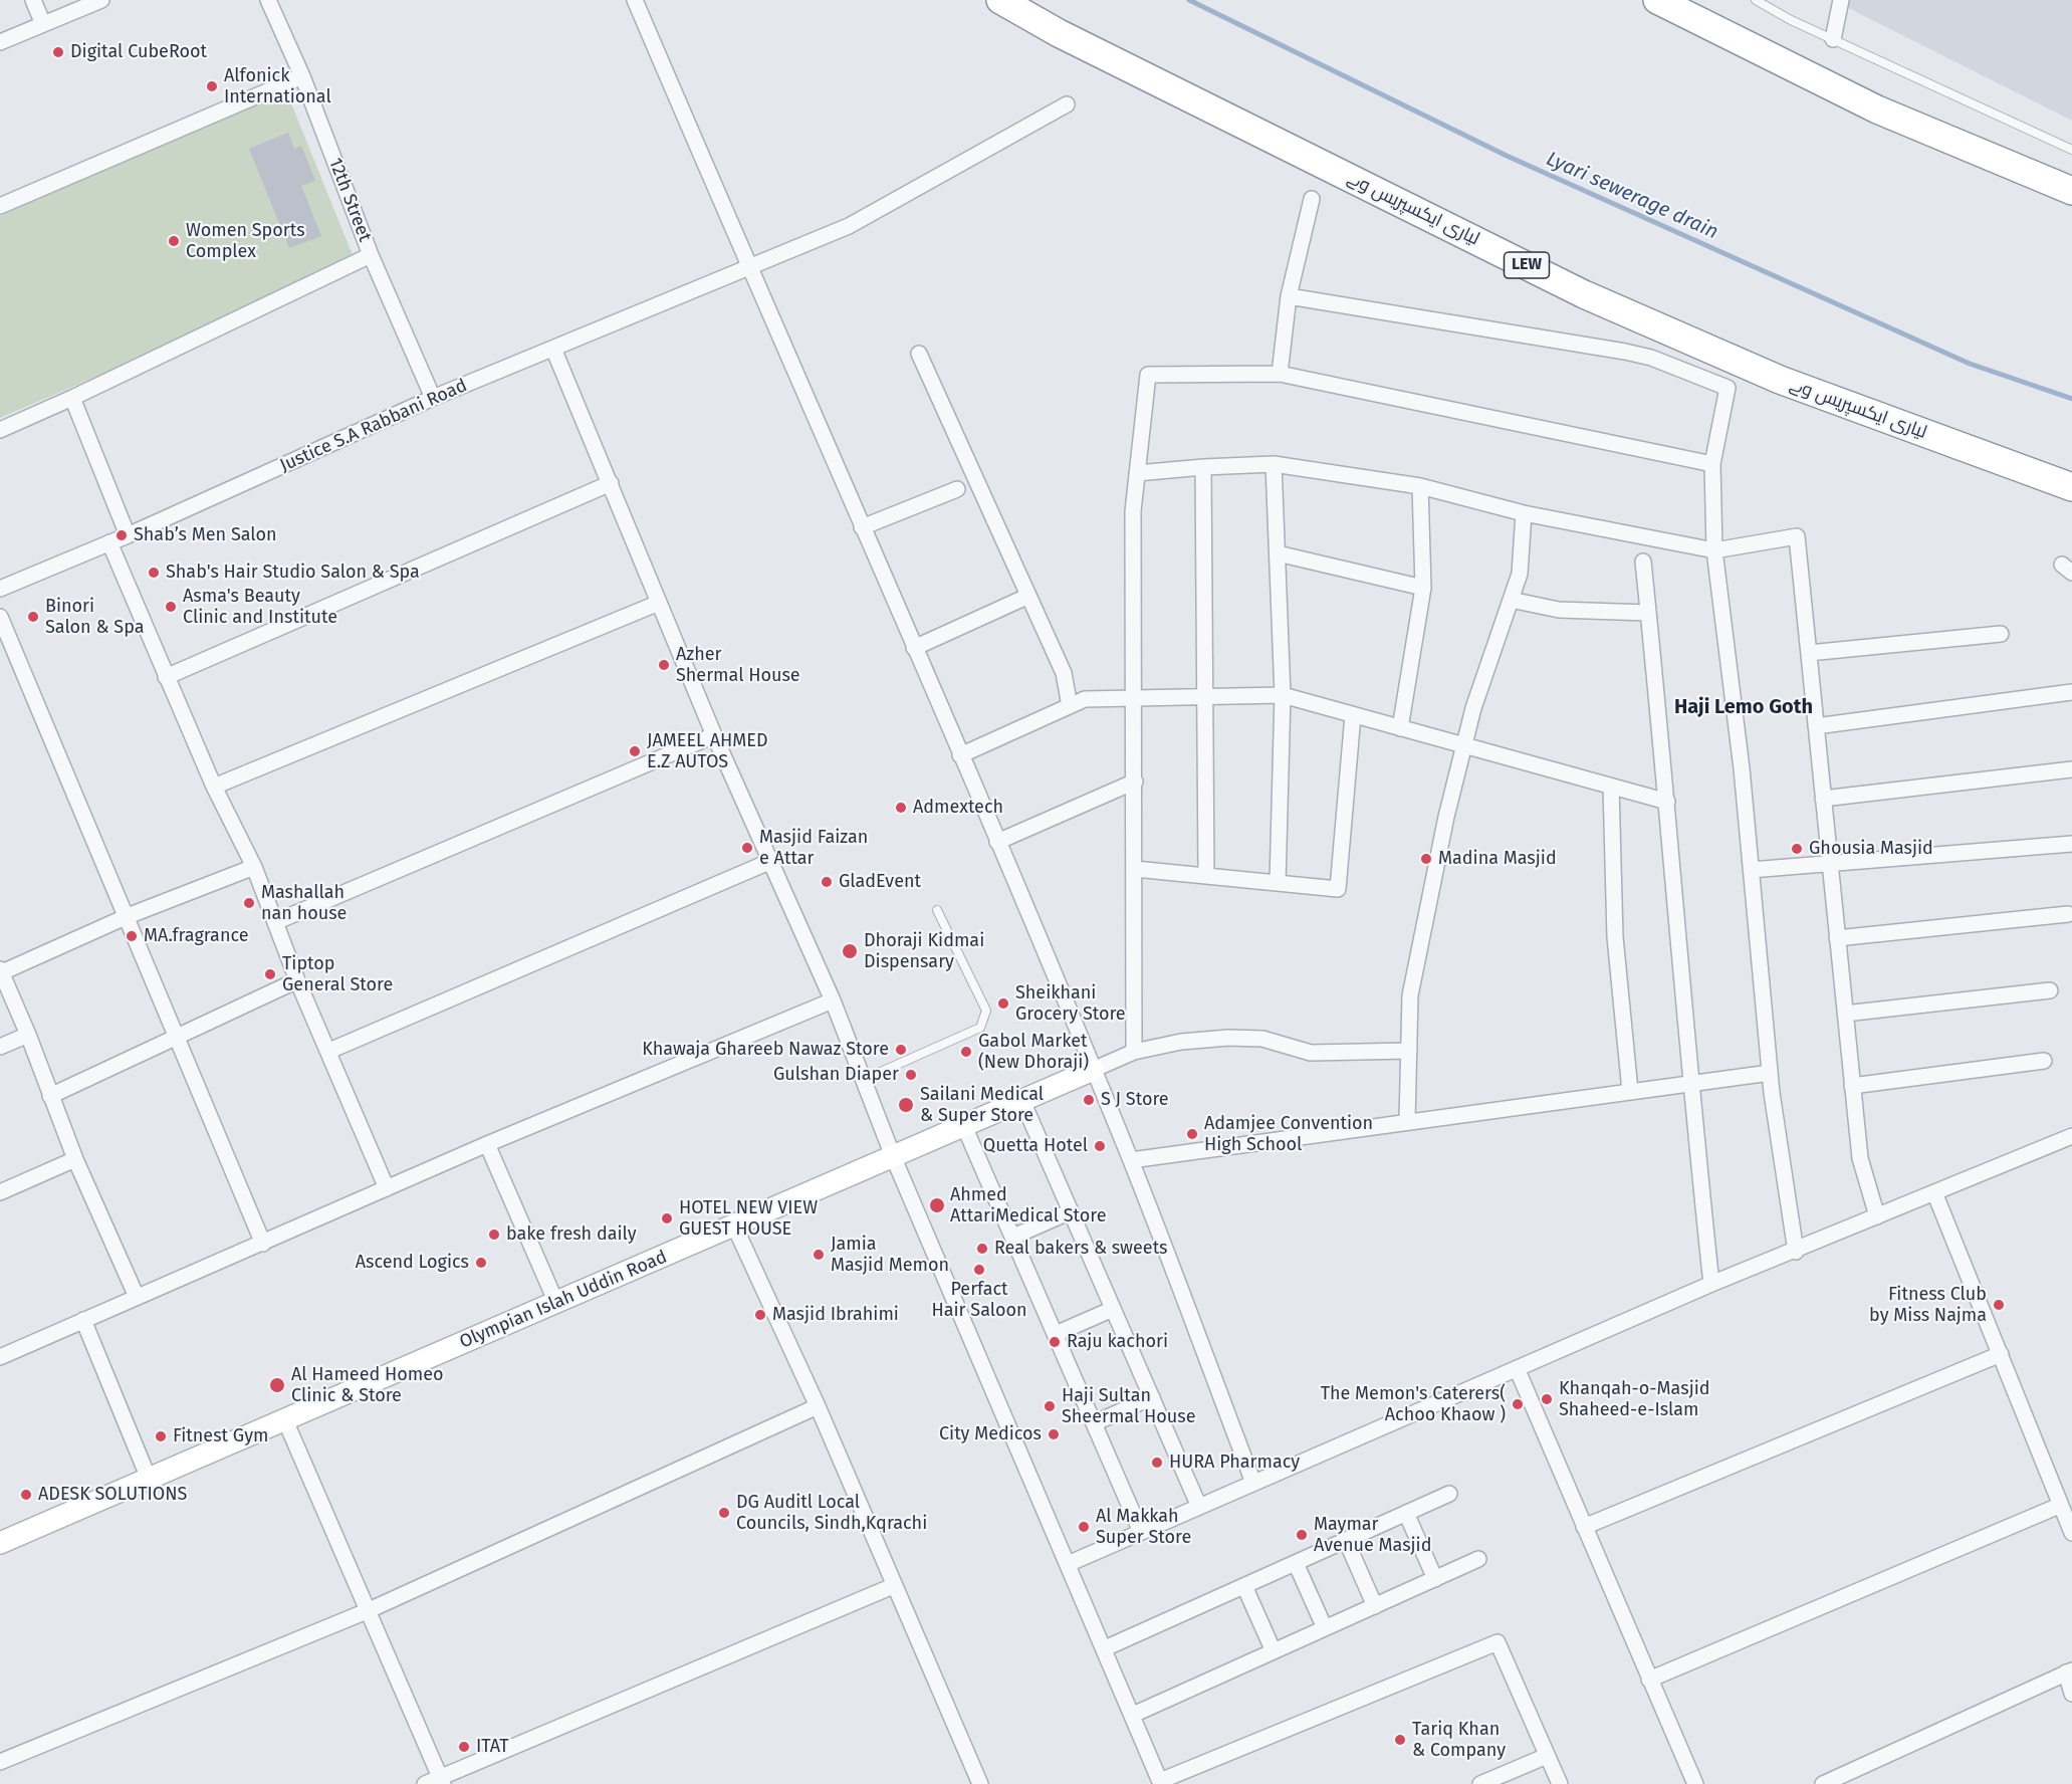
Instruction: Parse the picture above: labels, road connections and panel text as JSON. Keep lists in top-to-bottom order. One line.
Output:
{"streets":{"highway":["لیاری ایکسپریس وے","LEW"],"street":["12th Street","Justice S.A Rabbani Road","Olympian Islah Uddin Road"]},"crossings":[["12th Street","Justice S.A Rabbani Road"]],"districts":["Haji Lemo Goth"],"water":["Lyari sewerage drain"],"places":["Digital CubeRoot","Alfonick International","Women Sports Complex","Shab’s Men Salon","Shab's Hair Studio Salon & Spa","Asma's Beauty Clinic and Institute","Binori Salon & Spa","Azher Shermal House","JAMEEL AHMED E.Z AUTOS","Admextech","Masjid Faizan e Attar","Ghousia Masjid","Madina Masjid","GladEvent","Mashallah nan house","MA.fragrance","Dhoraji Kidmai Dispensary","Tiptop General Store","Sheikhani Grocery Store","Khawaja Ghareeb Nawaz Store","Gabol Market (New Dhoraji)","Gulshan Diaper","S J Store","Sailani Medical & Super Store","Adamjee Convention High School","Quetta Hotel","Ahmed AttariMedical Store","HOTEL NEW VIEW GUEST HOUSE","bake fresh daily","Real bakers & sweets","Jamia Masjid Memon","Ascend Logics","Perfact Hair Saloon","Fitness Club by Miss Najma","Masjid Ibrahimi","Raju kachori","Al Hameed Homeo Clinic & Store","Khanqah-o-Masjid Shaheed-e-Islam","The Memon's Caterers( Achoo Khaow )","Haji Sultan Sheermal House","City Medicos","Fitnest Gym","HURA Pharmacy","ADESK SOLUTIONS","DG Auditl Local Councils, Sindh,Kqrachi","Al Makkah Super Store","Maymar Avenue Masjid","Tariq Khan & Company","ITAT"]}
